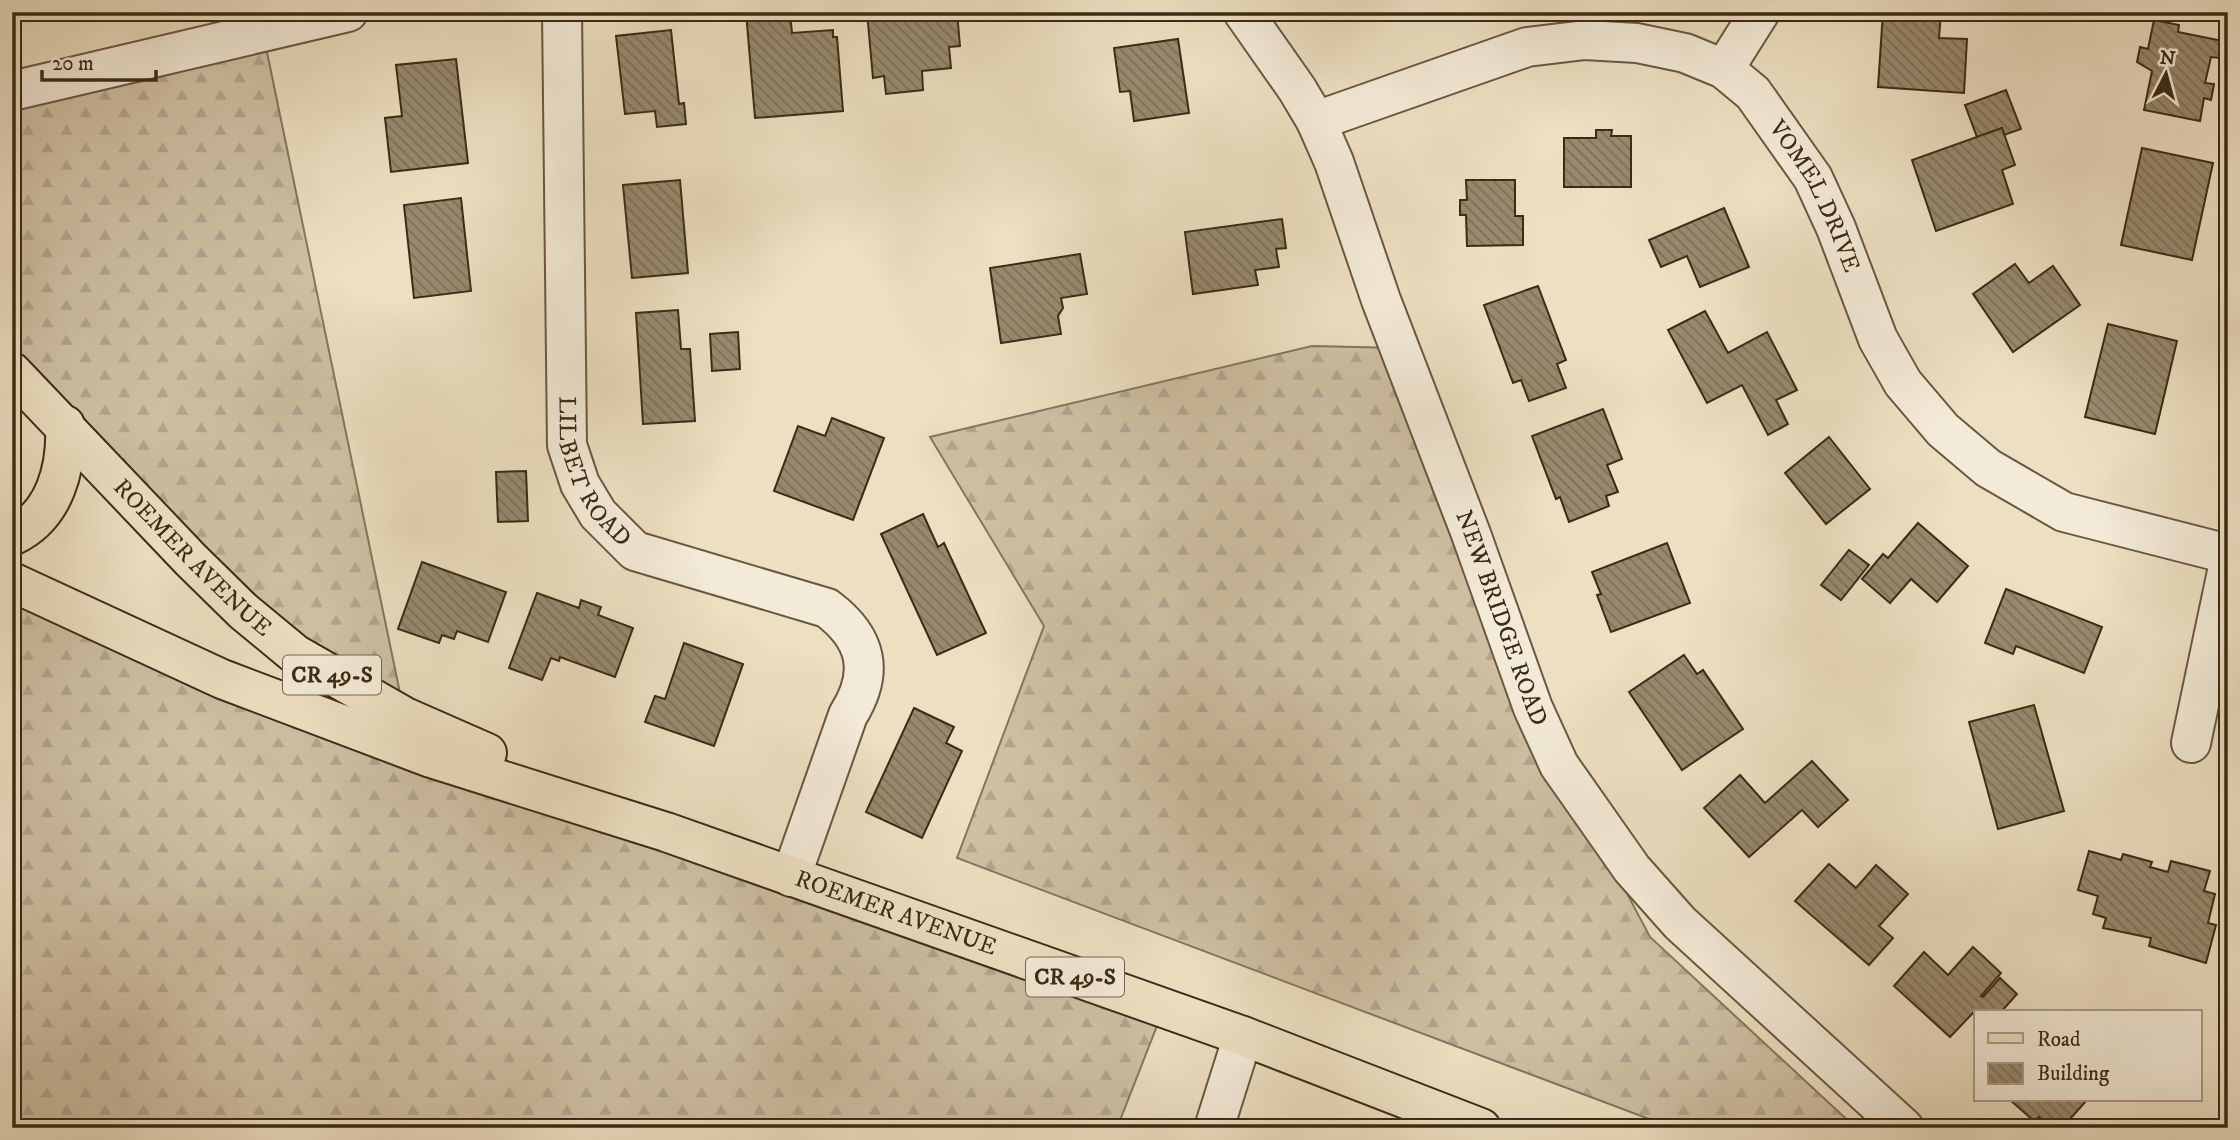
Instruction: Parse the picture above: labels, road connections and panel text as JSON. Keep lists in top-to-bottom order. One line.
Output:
{"streets":{"main road":["ROEMER AVENUE","CR 49-S"],"street":["VOMEL DRIVE","LILBET ROAD","NEW BRIDGE ROAD"]},"crossings":[["VOMEL DRIVE","NEW BRIDGE ROAD"],["LILBET ROAD","ROEMER AVENUE"]],"legend":["Road","Building"],"scale_bar":"20 m","north":"top"}
